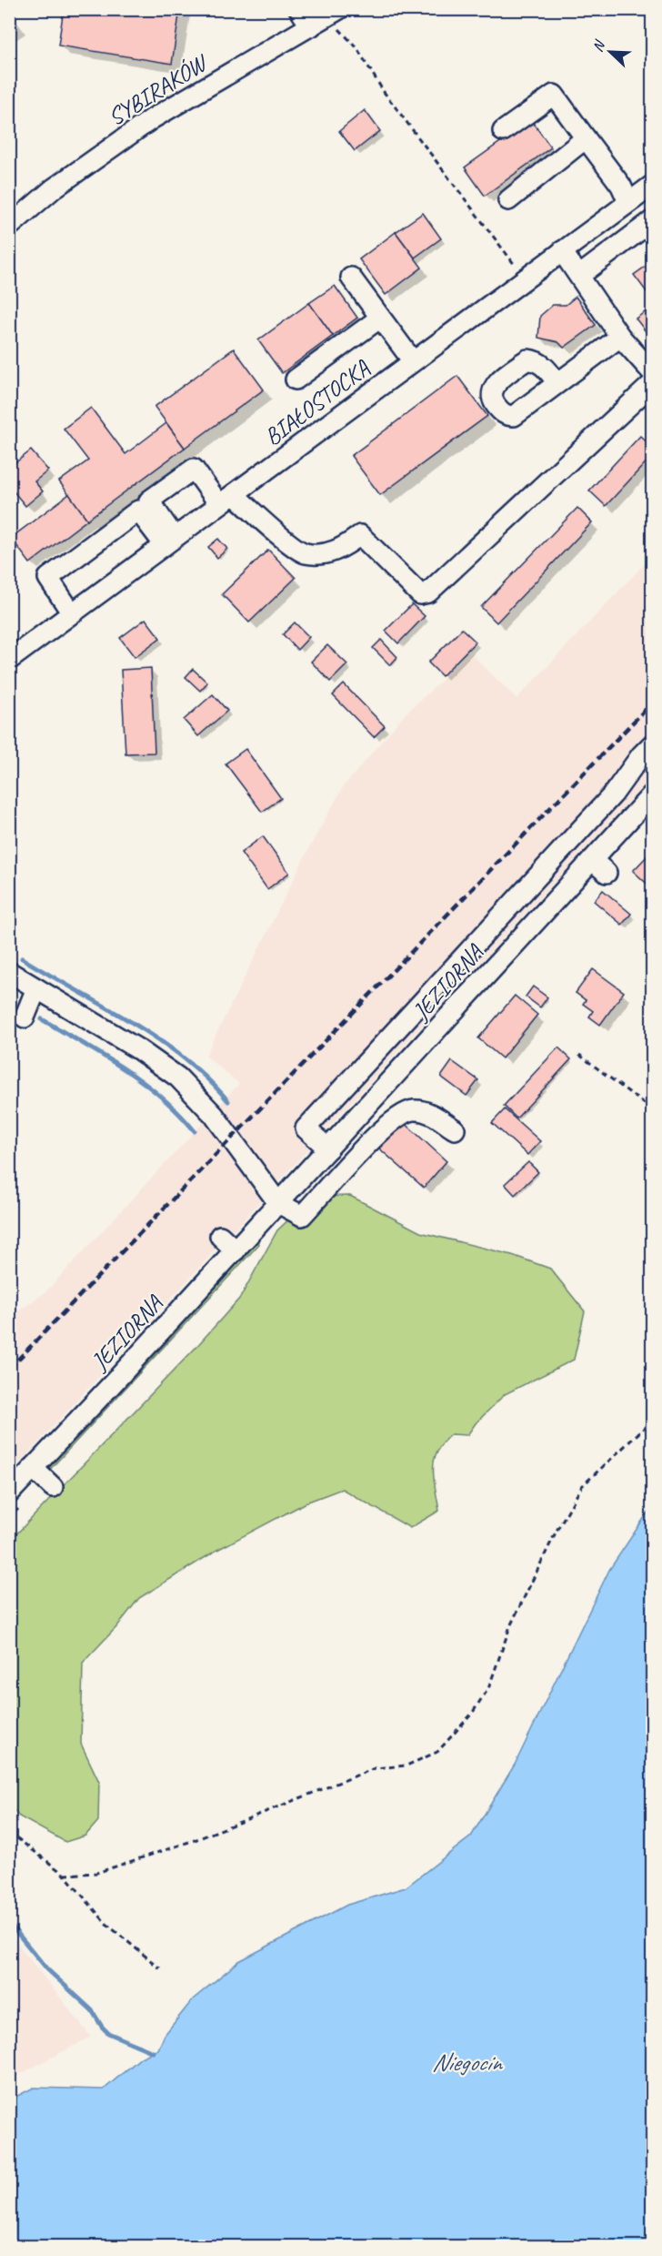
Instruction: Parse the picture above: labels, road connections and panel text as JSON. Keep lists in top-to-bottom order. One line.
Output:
{"streets":{"street":["SYBIRAKÓW","BIAŁOSTOCKA","JEZIORNA"]},"water":["Niegocin"],"north":"top left"}
